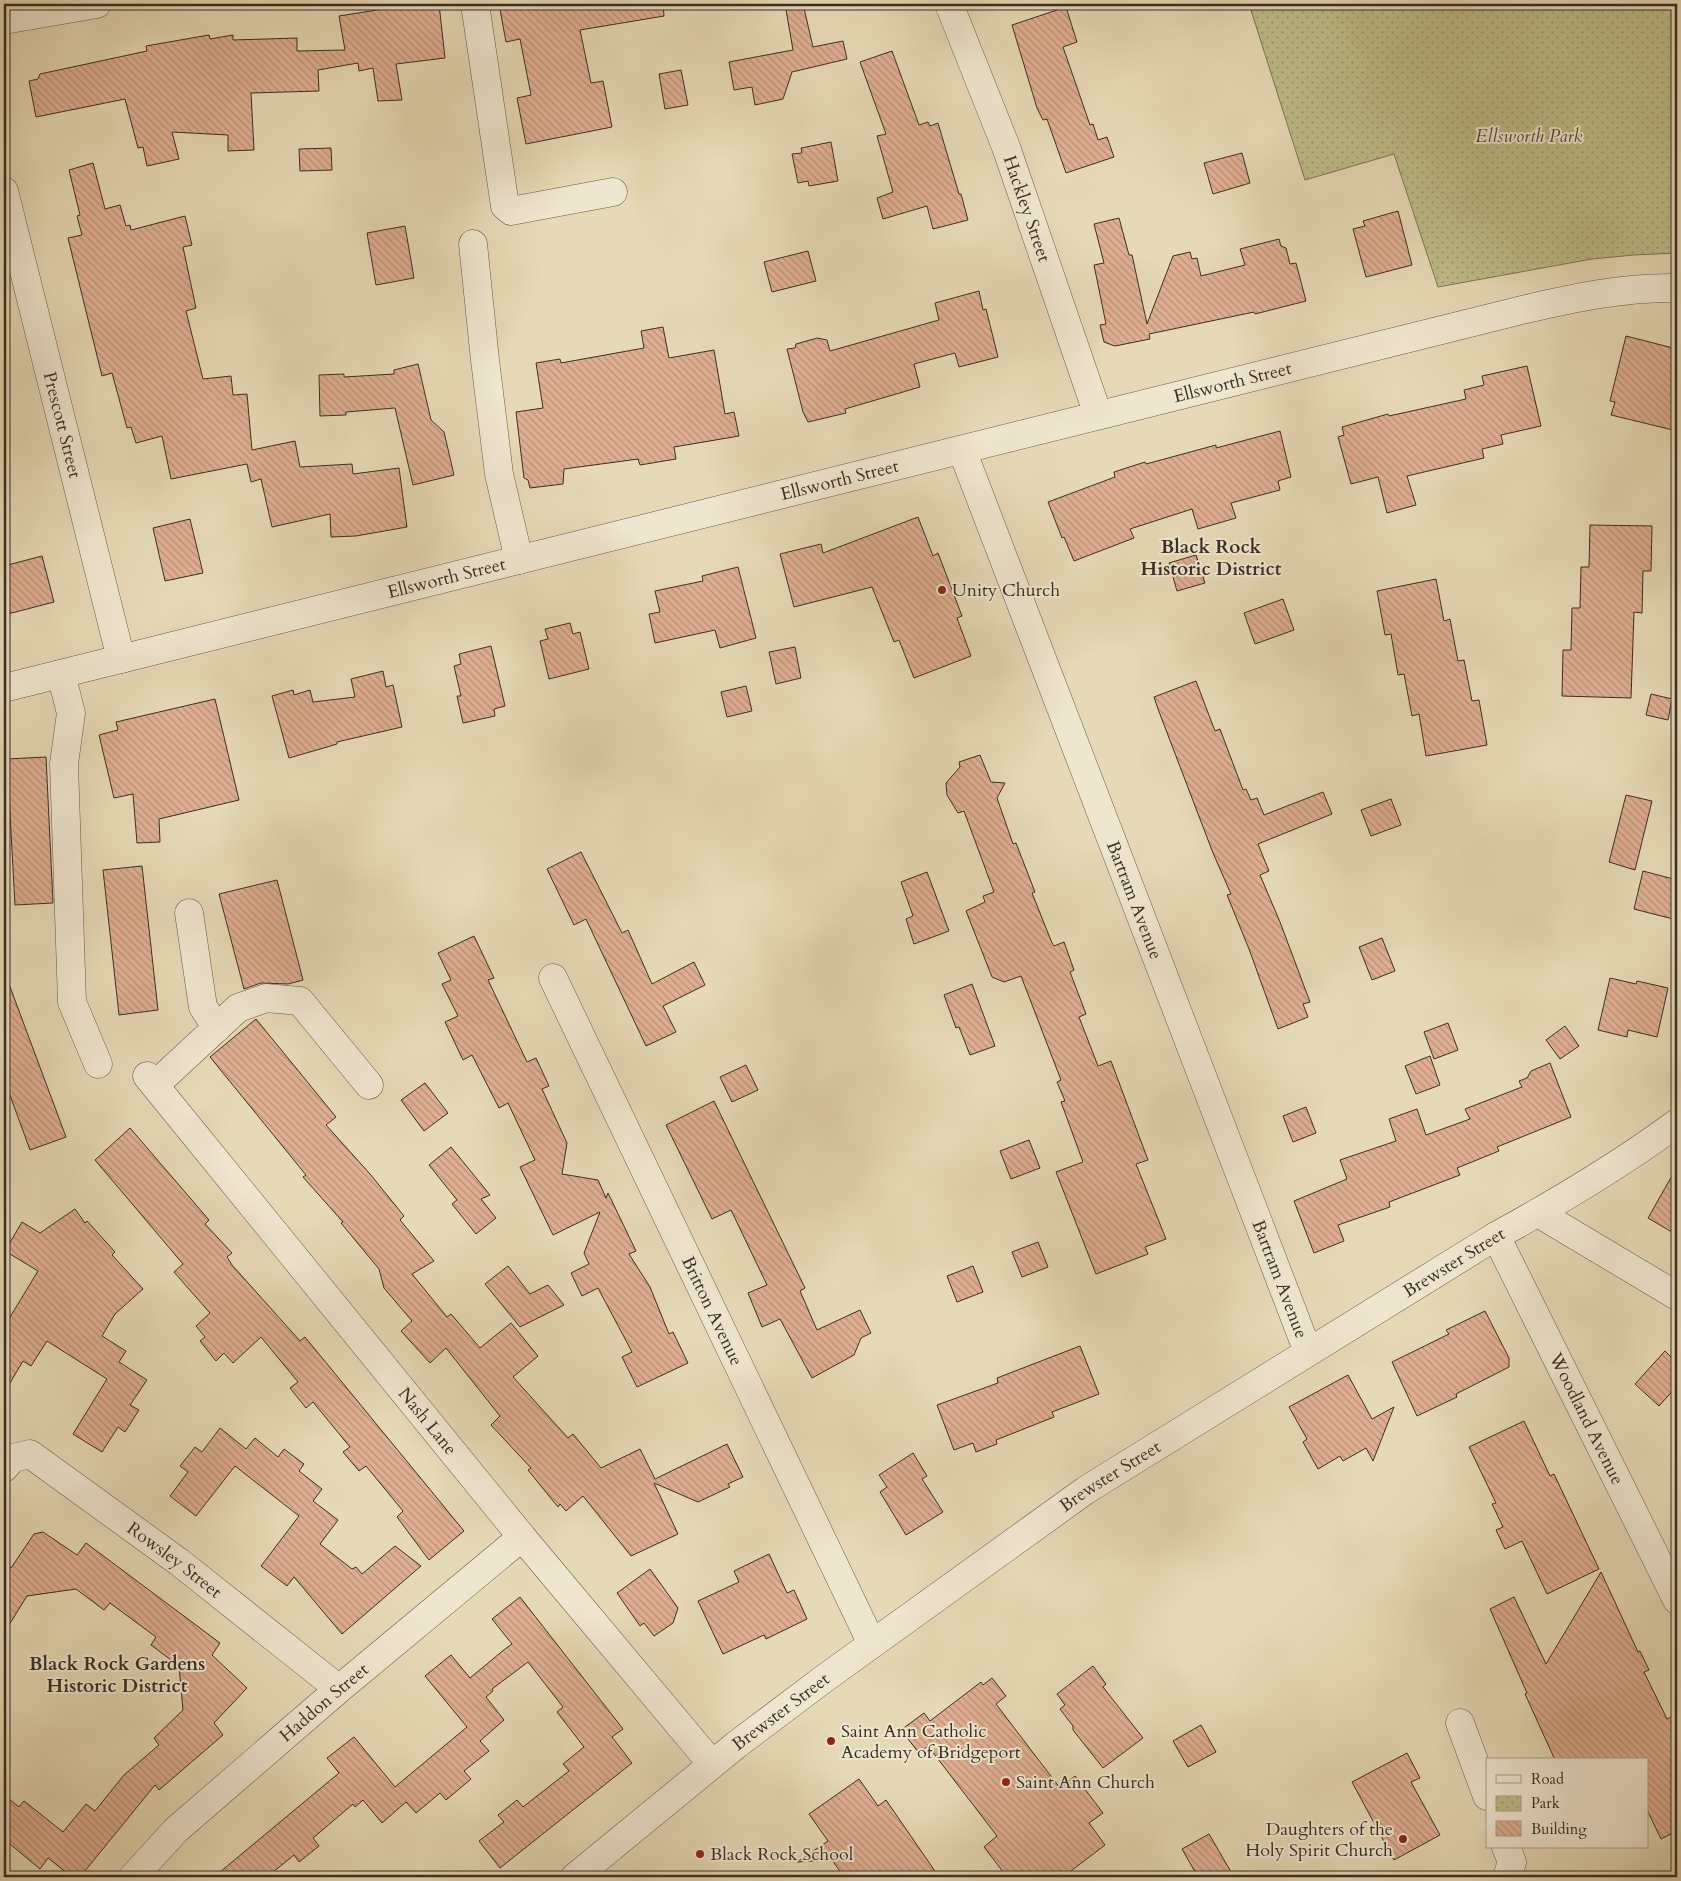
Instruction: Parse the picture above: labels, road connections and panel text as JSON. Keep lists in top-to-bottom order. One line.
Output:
{"streets":{"street":["Hackley Street","Ellsworth Street","Prescott Street","Bartram Avenue","Brewster Street","Britton Avenue","Woodland Avenue","Nash Lane","Rowsley Street","Haddon Street"]},"crossings":[["Hackley Street","Ellsworth Street"],["Ellsworth Street","Prescott Street"],["Ellsworth Street","Bartram Avenue"],["Bartram Avenue","Brewster Street"],["Brewster Street","Britton Avenue"],["Brewster Street","Woodland Avenue"],["Brewster Street","Nash Lane"],["Nash Lane","Haddon Street"],["Rowsley Street","Haddon Street"]],"districts":["Black Rock Historic District","Black Rock Gardens Historic District"],"parks":["Ellsworth Park"],"places":["Unity Church","Saint Ann Catholic Academy of Bridgeport","Saint Ann Church","Daughters of the Holy Spirit Church","Black Rock School"],"legend":["Road","Park","Building"]}
